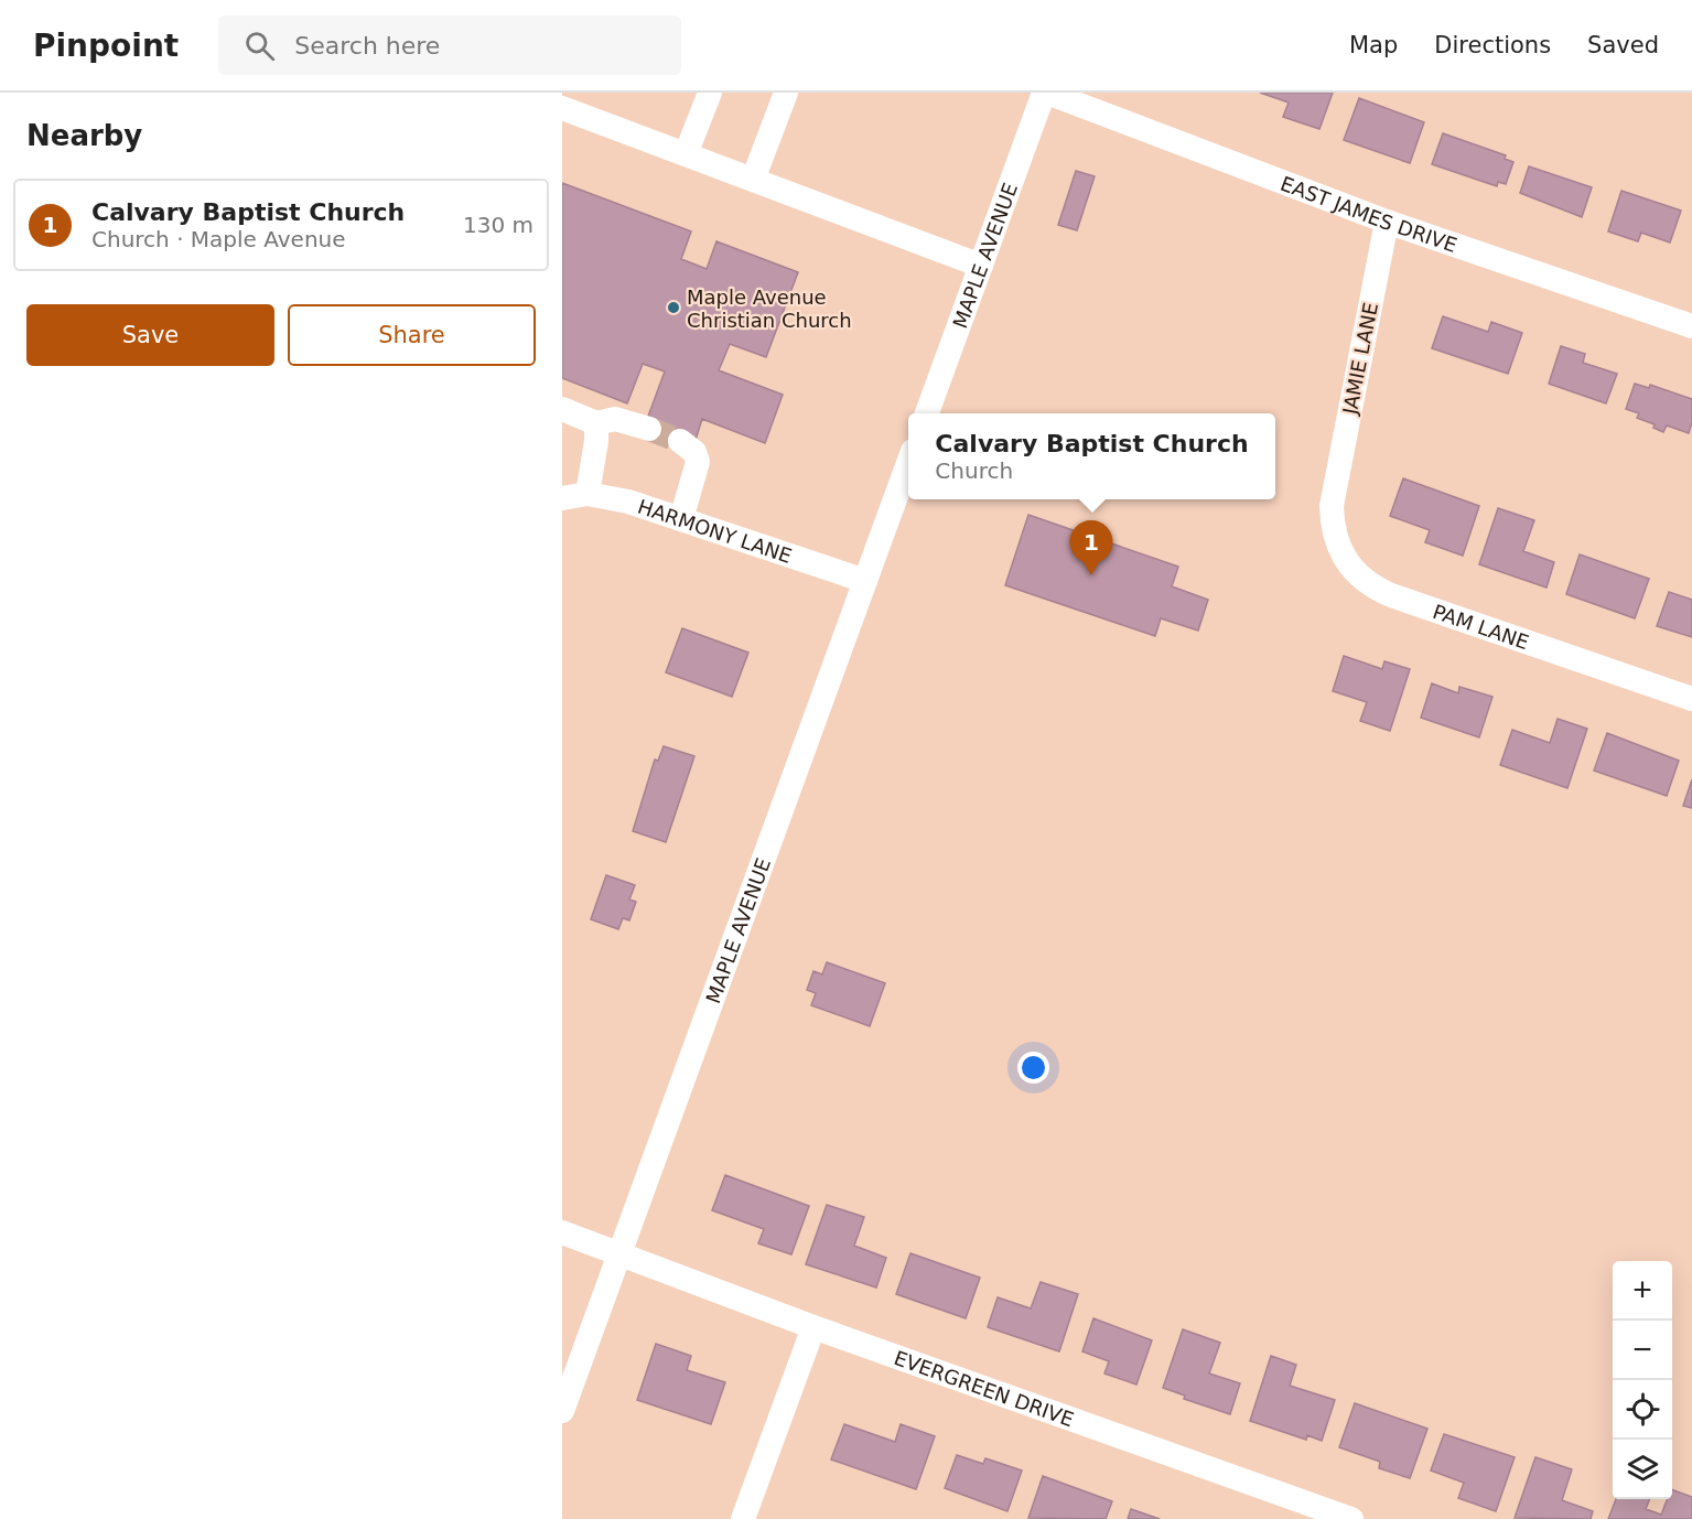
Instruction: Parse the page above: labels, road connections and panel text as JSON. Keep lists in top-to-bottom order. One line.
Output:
{"streets":{"street":["EAST JAMES DRIVE","MAPLE AVENUE","JAMIE LANE","HARMONY LANE","PAM LANE","EVERGREEN DRIVE"]},"crossings":[["EAST JAMES DRIVE","MAPLE AVENUE"],["EAST JAMES DRIVE","JAMIE LANE"],["MAPLE AVENUE","HARMONY LANE"],["MAPLE AVENUE","EVERGREEN DRIVE"],["JAMIE LANE","PAM LANE"]],"places":["Maple Avenue Christian Church"],"page":{"header":"Pinpoint","search":"Search here","nav":["Map","Directions","Saved"],"heading":"Nearby","list":[{"mark":"1","name":"Calvary Baptist Church","note":"Church · Maple Avenue","value":"130 m"}],"buttons":["Save","Share"],"popup":["Calvary Baptist Church","Church"],"pins":"1","map_buttons":["+","−"]}}
